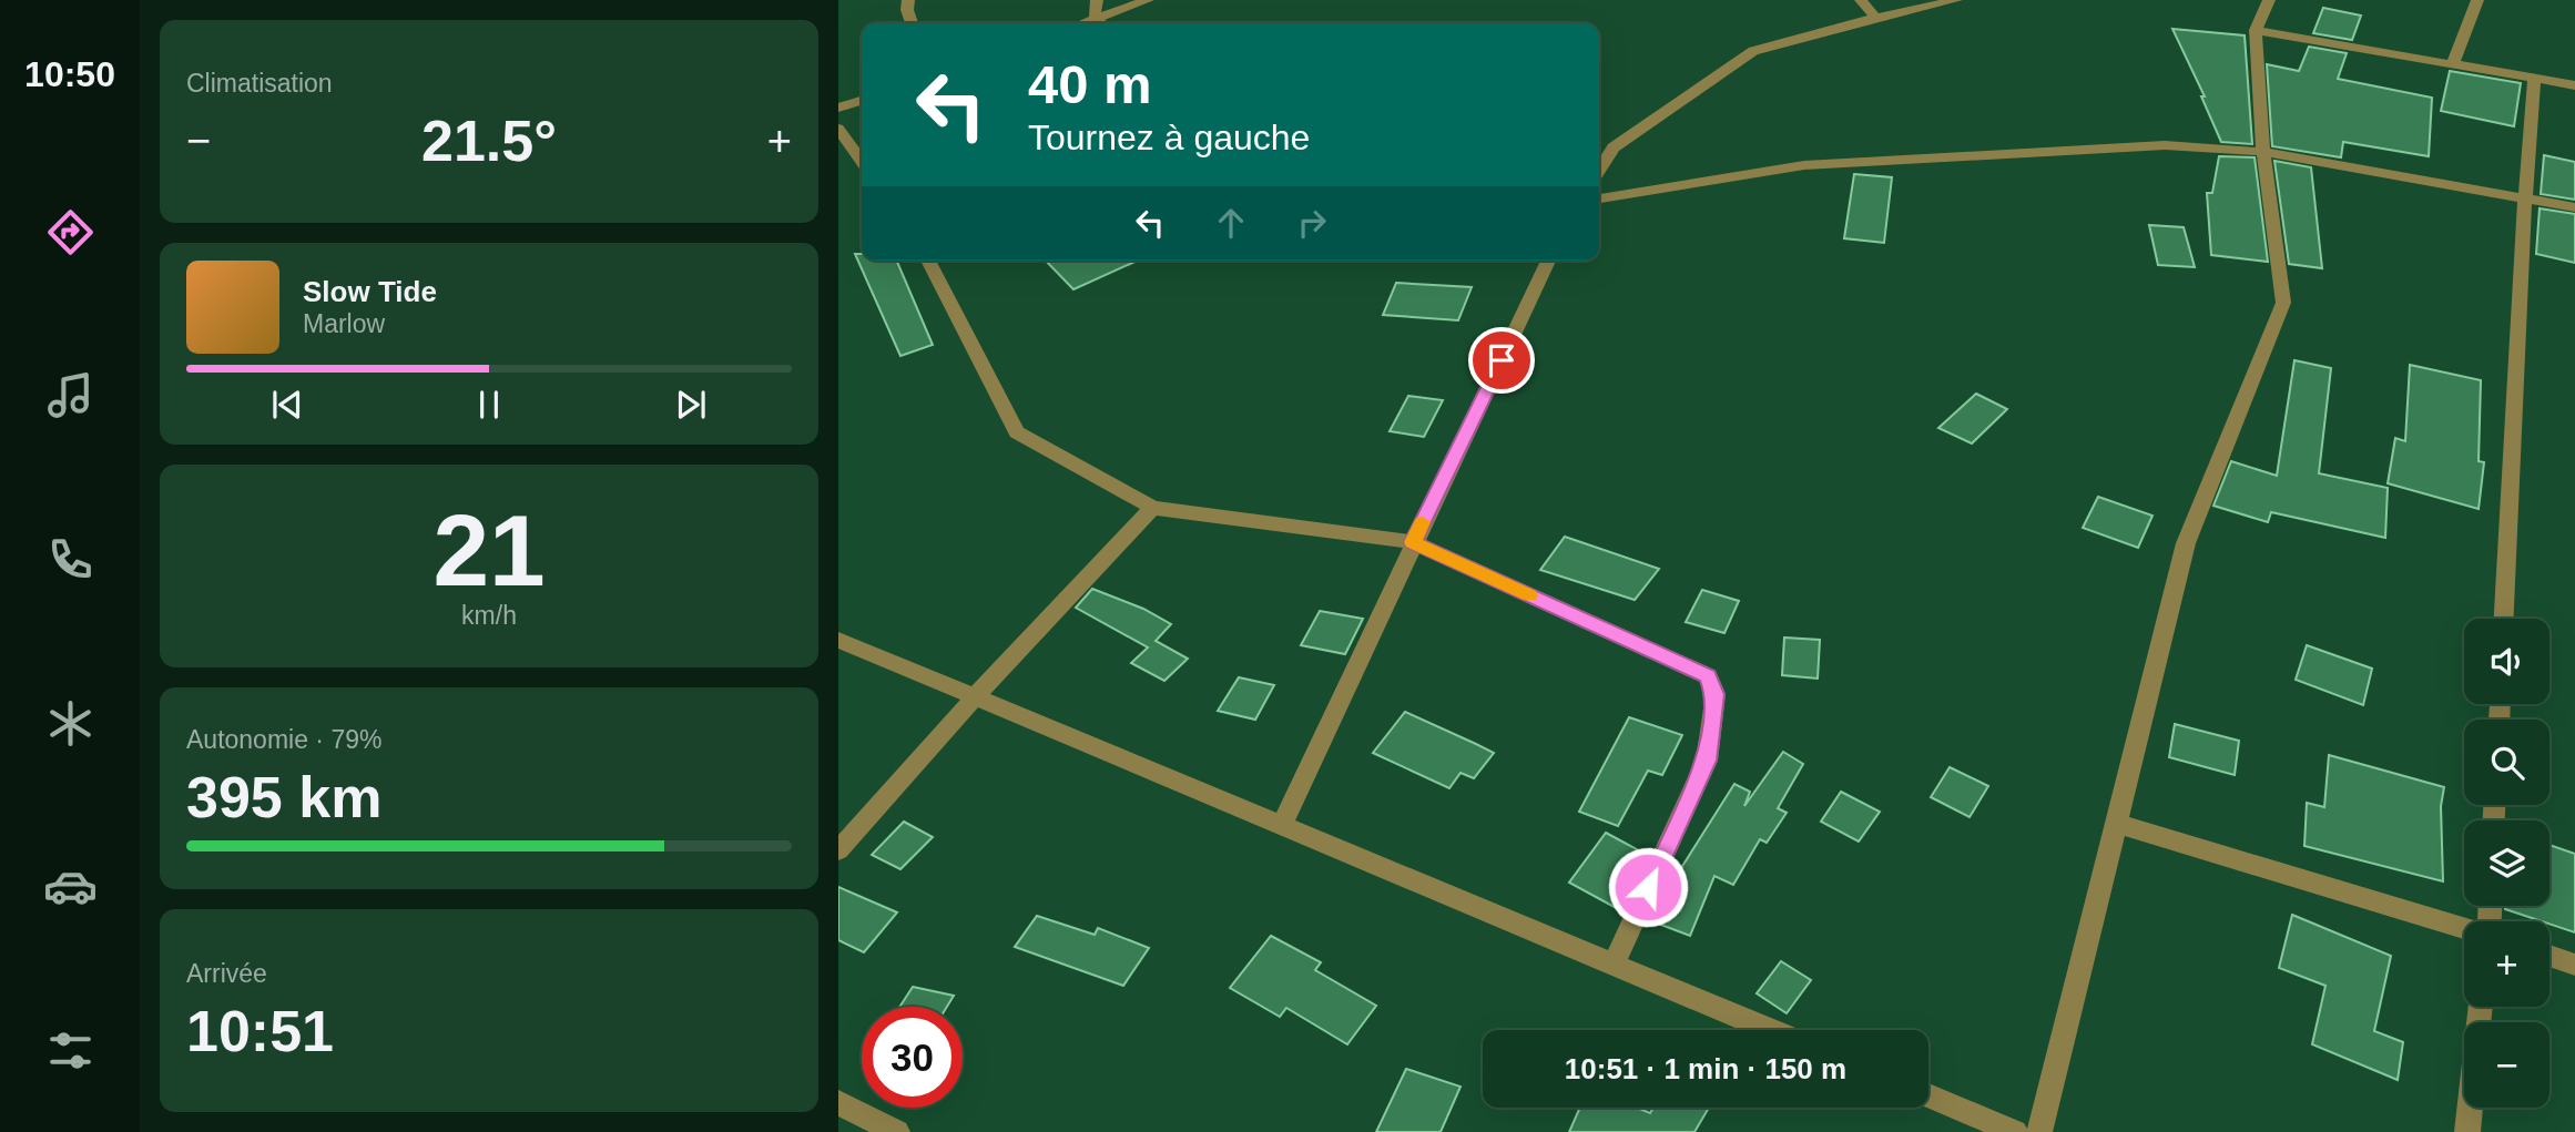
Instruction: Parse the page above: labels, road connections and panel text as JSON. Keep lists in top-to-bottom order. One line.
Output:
{"page":{"tabs":"10:50","tile":["Climatisation",["21","km/h"],["Autonomie · 79%","395 km"],["Arrivée","10:51"]],"turn":["40 m","Tournez à gauche"],"heat":["−","21.5°","+"],"song":["Slow Tide","Marlow"],"map_buttons":["+","−"],"limit":"30","trip":"10:51 · 1 min · 150 m"}}
